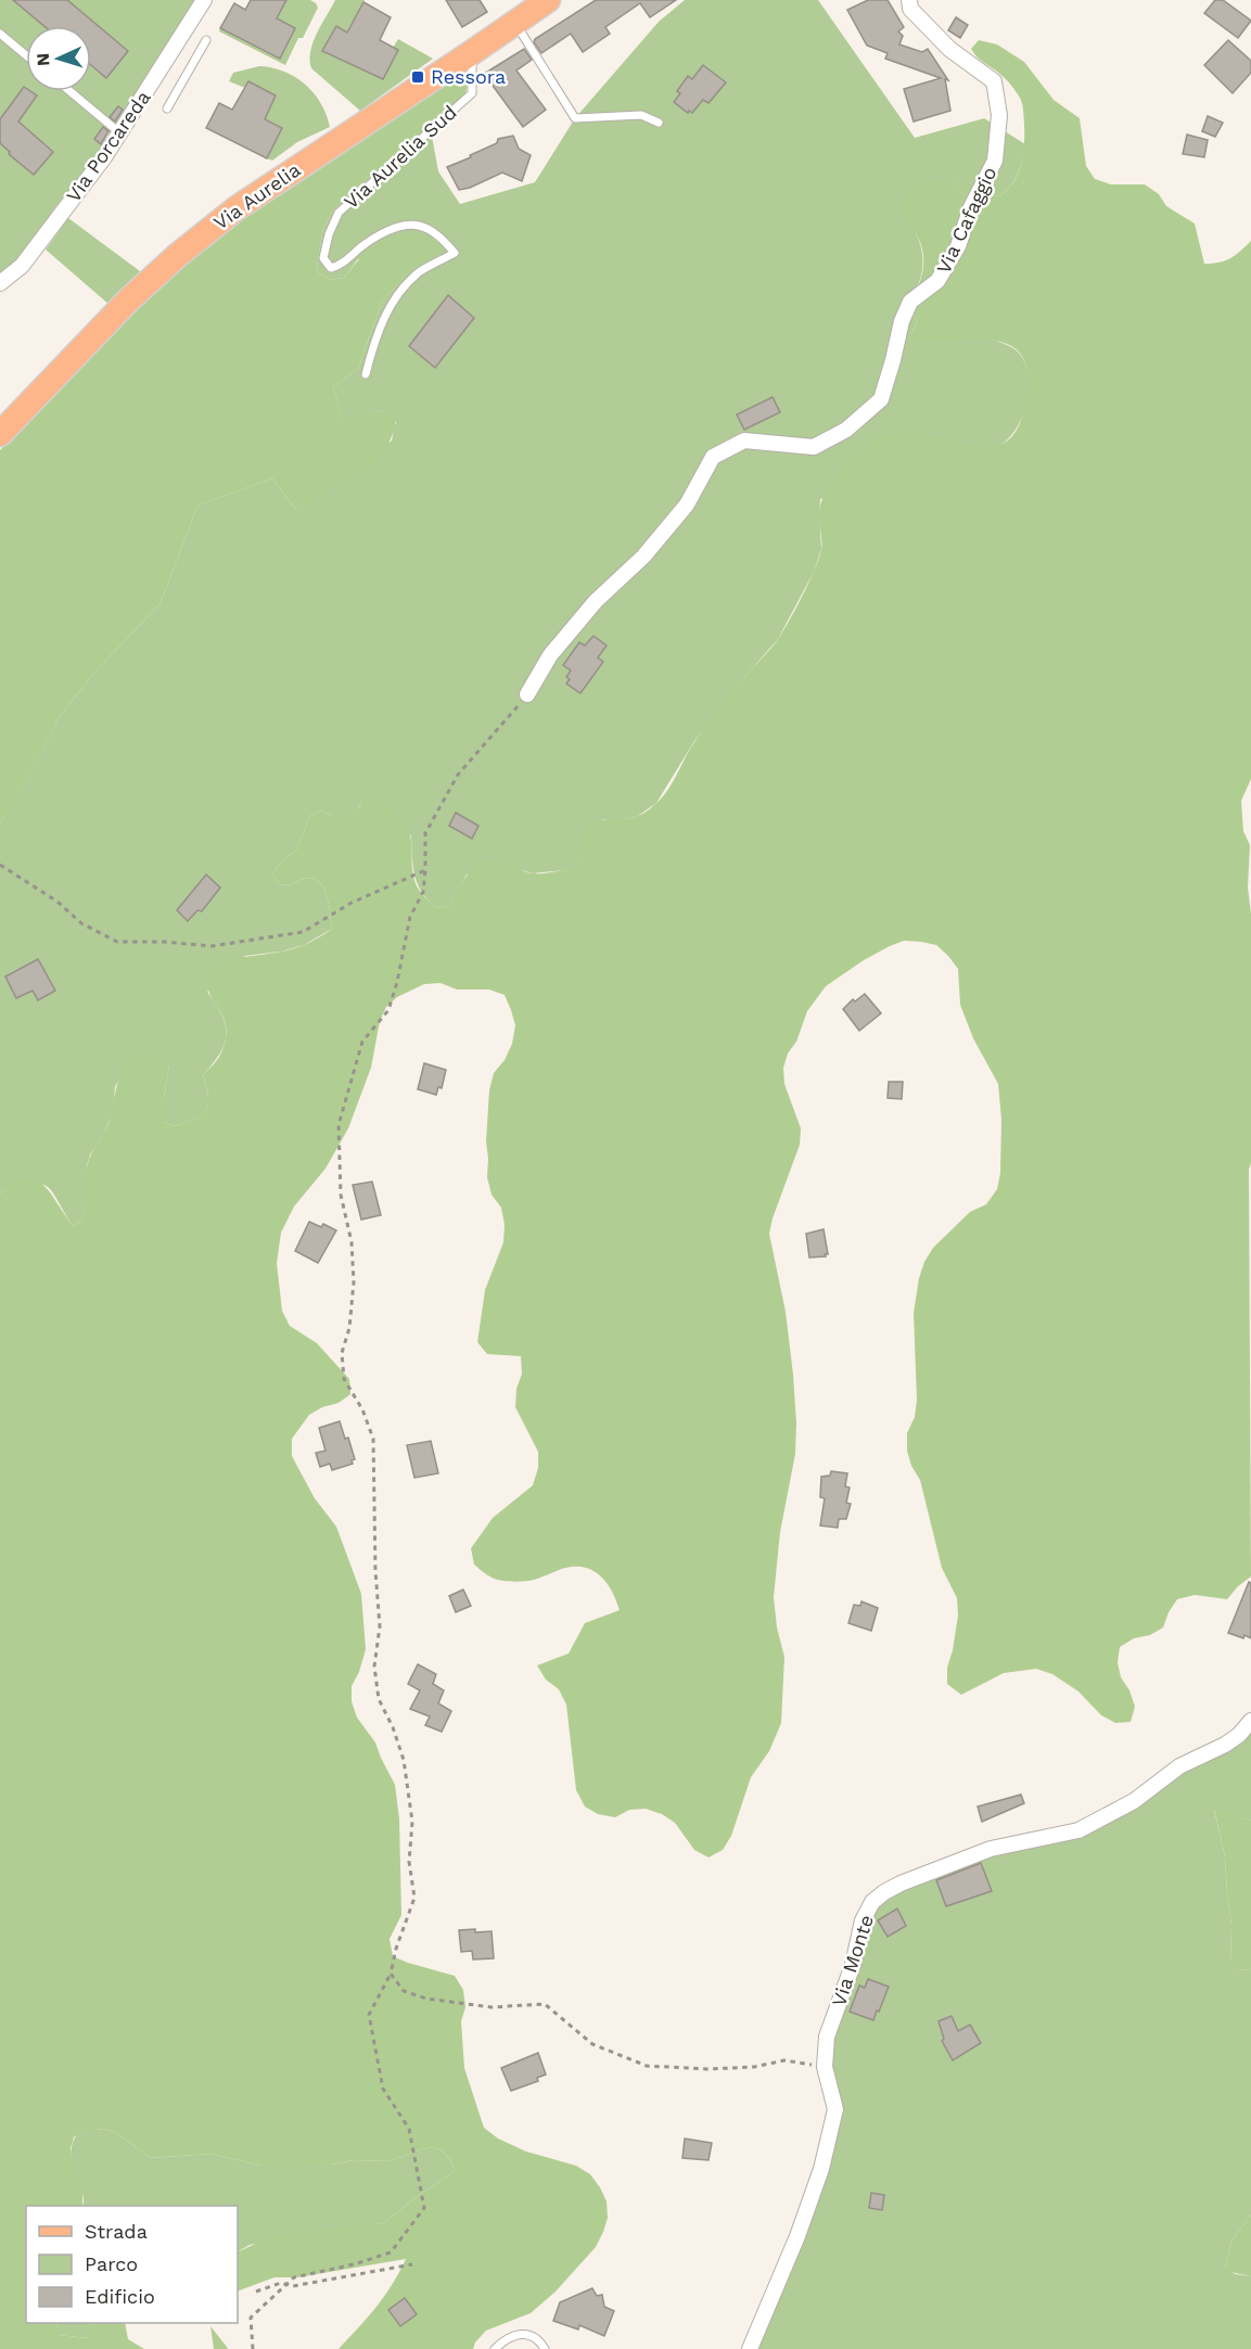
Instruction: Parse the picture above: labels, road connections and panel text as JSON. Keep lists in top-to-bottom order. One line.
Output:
{"streets":{"main road":["Via Aurelia"],"street":["Via Porcareda","Via Cafaggio","Via Monte"],"lane":["Via Aurelia Sud"]},"crossings":[["Via Aurelia Sud","Via Aurelia"]],"places":{"transit":["Ressora"]},"legend":["Strada","Parco","Edificio"],"north":"left"}
